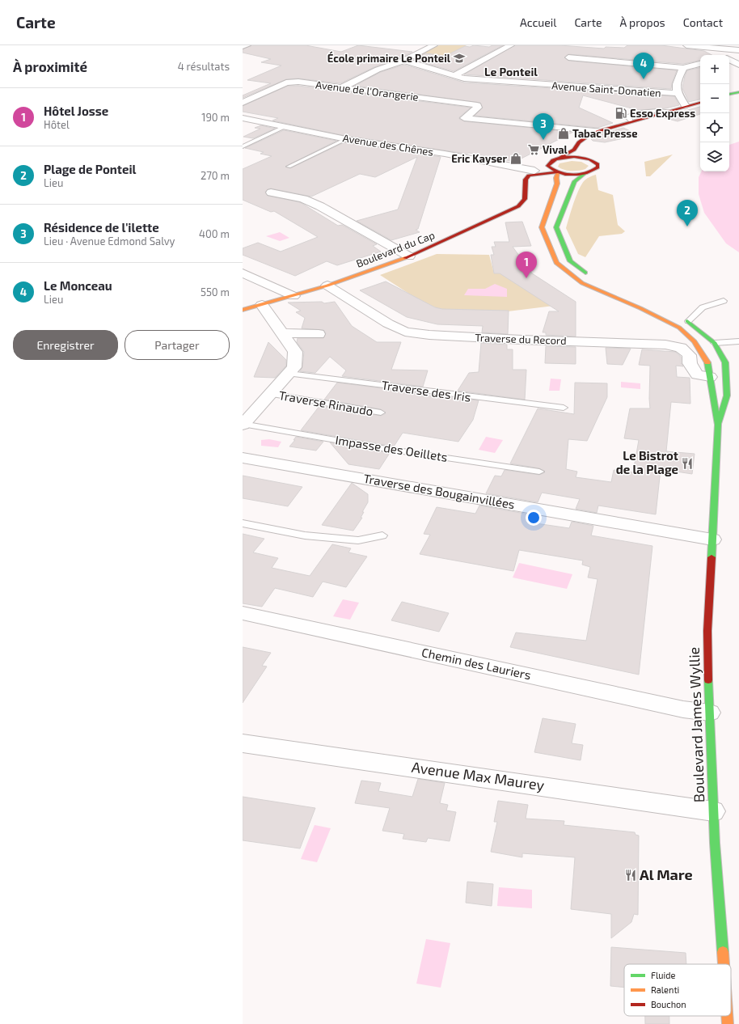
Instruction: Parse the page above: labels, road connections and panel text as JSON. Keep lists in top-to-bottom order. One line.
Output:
{"streets":{"street":["Avenue Saint-Donatien","Avenue de l'Orangerie","Avenue des Chênes","Boulevard du Cap","Traverse du Record","Traverse des Bougainvillées","Chemin des Lauriers","Boulevard James Wyllie","Avenue Max Maurey"],"lane":["Traverse des Iris","Traverse Rinaudo","Impasse des Oeillets"]},"crossings":[["Avenue des Chênes","Boulevard du Cap"],["Boulevard du Cap","Traverse du Record"],["Traverse du Record","Boulevard James Wyllie"],["Traverse des Bougainvillées","Boulevard James Wyllie"],["Chemin des Lauriers","Boulevard James Wyllie"],["Boulevard James Wyllie","Avenue Max Maurey"]],"districts":["Le Ponteil"],"places":{"school or university":["École primaire Le Ponteil"],"fuel station":["Esso Express"],"shop":["Tabac Presse","Eric Kayser"],"supermarket":["Vival"],"restaurant":["Le Bistrot de la Plage","Al Mare"]},"legend":["Fluide","Ralenti","Bouchon"],"page":{"header":"Carte","nav":["Accueil","Carte","À propos","Contact"],"heading":["À proximité","4 résultats"],"pins":["4","3","2","1"],"map_buttons":["+","−"],"list":[{"mark":"1","name":"Hôtel Josse","note":"Hôtel","value":"190 m"},{"mark":"2","name":"Plage de Ponteil","note":"Lieu","value":"270 m"},{"mark":"3","name":"Résidence de l'ilette","note":"Lieu · Avenue Edmond Salvy","value":"400 m"},{"mark":"4","name":"Le Monceau","note":"Lieu","value":"550 m"}],"buttons":["Enregistrer","Partager"]}}
